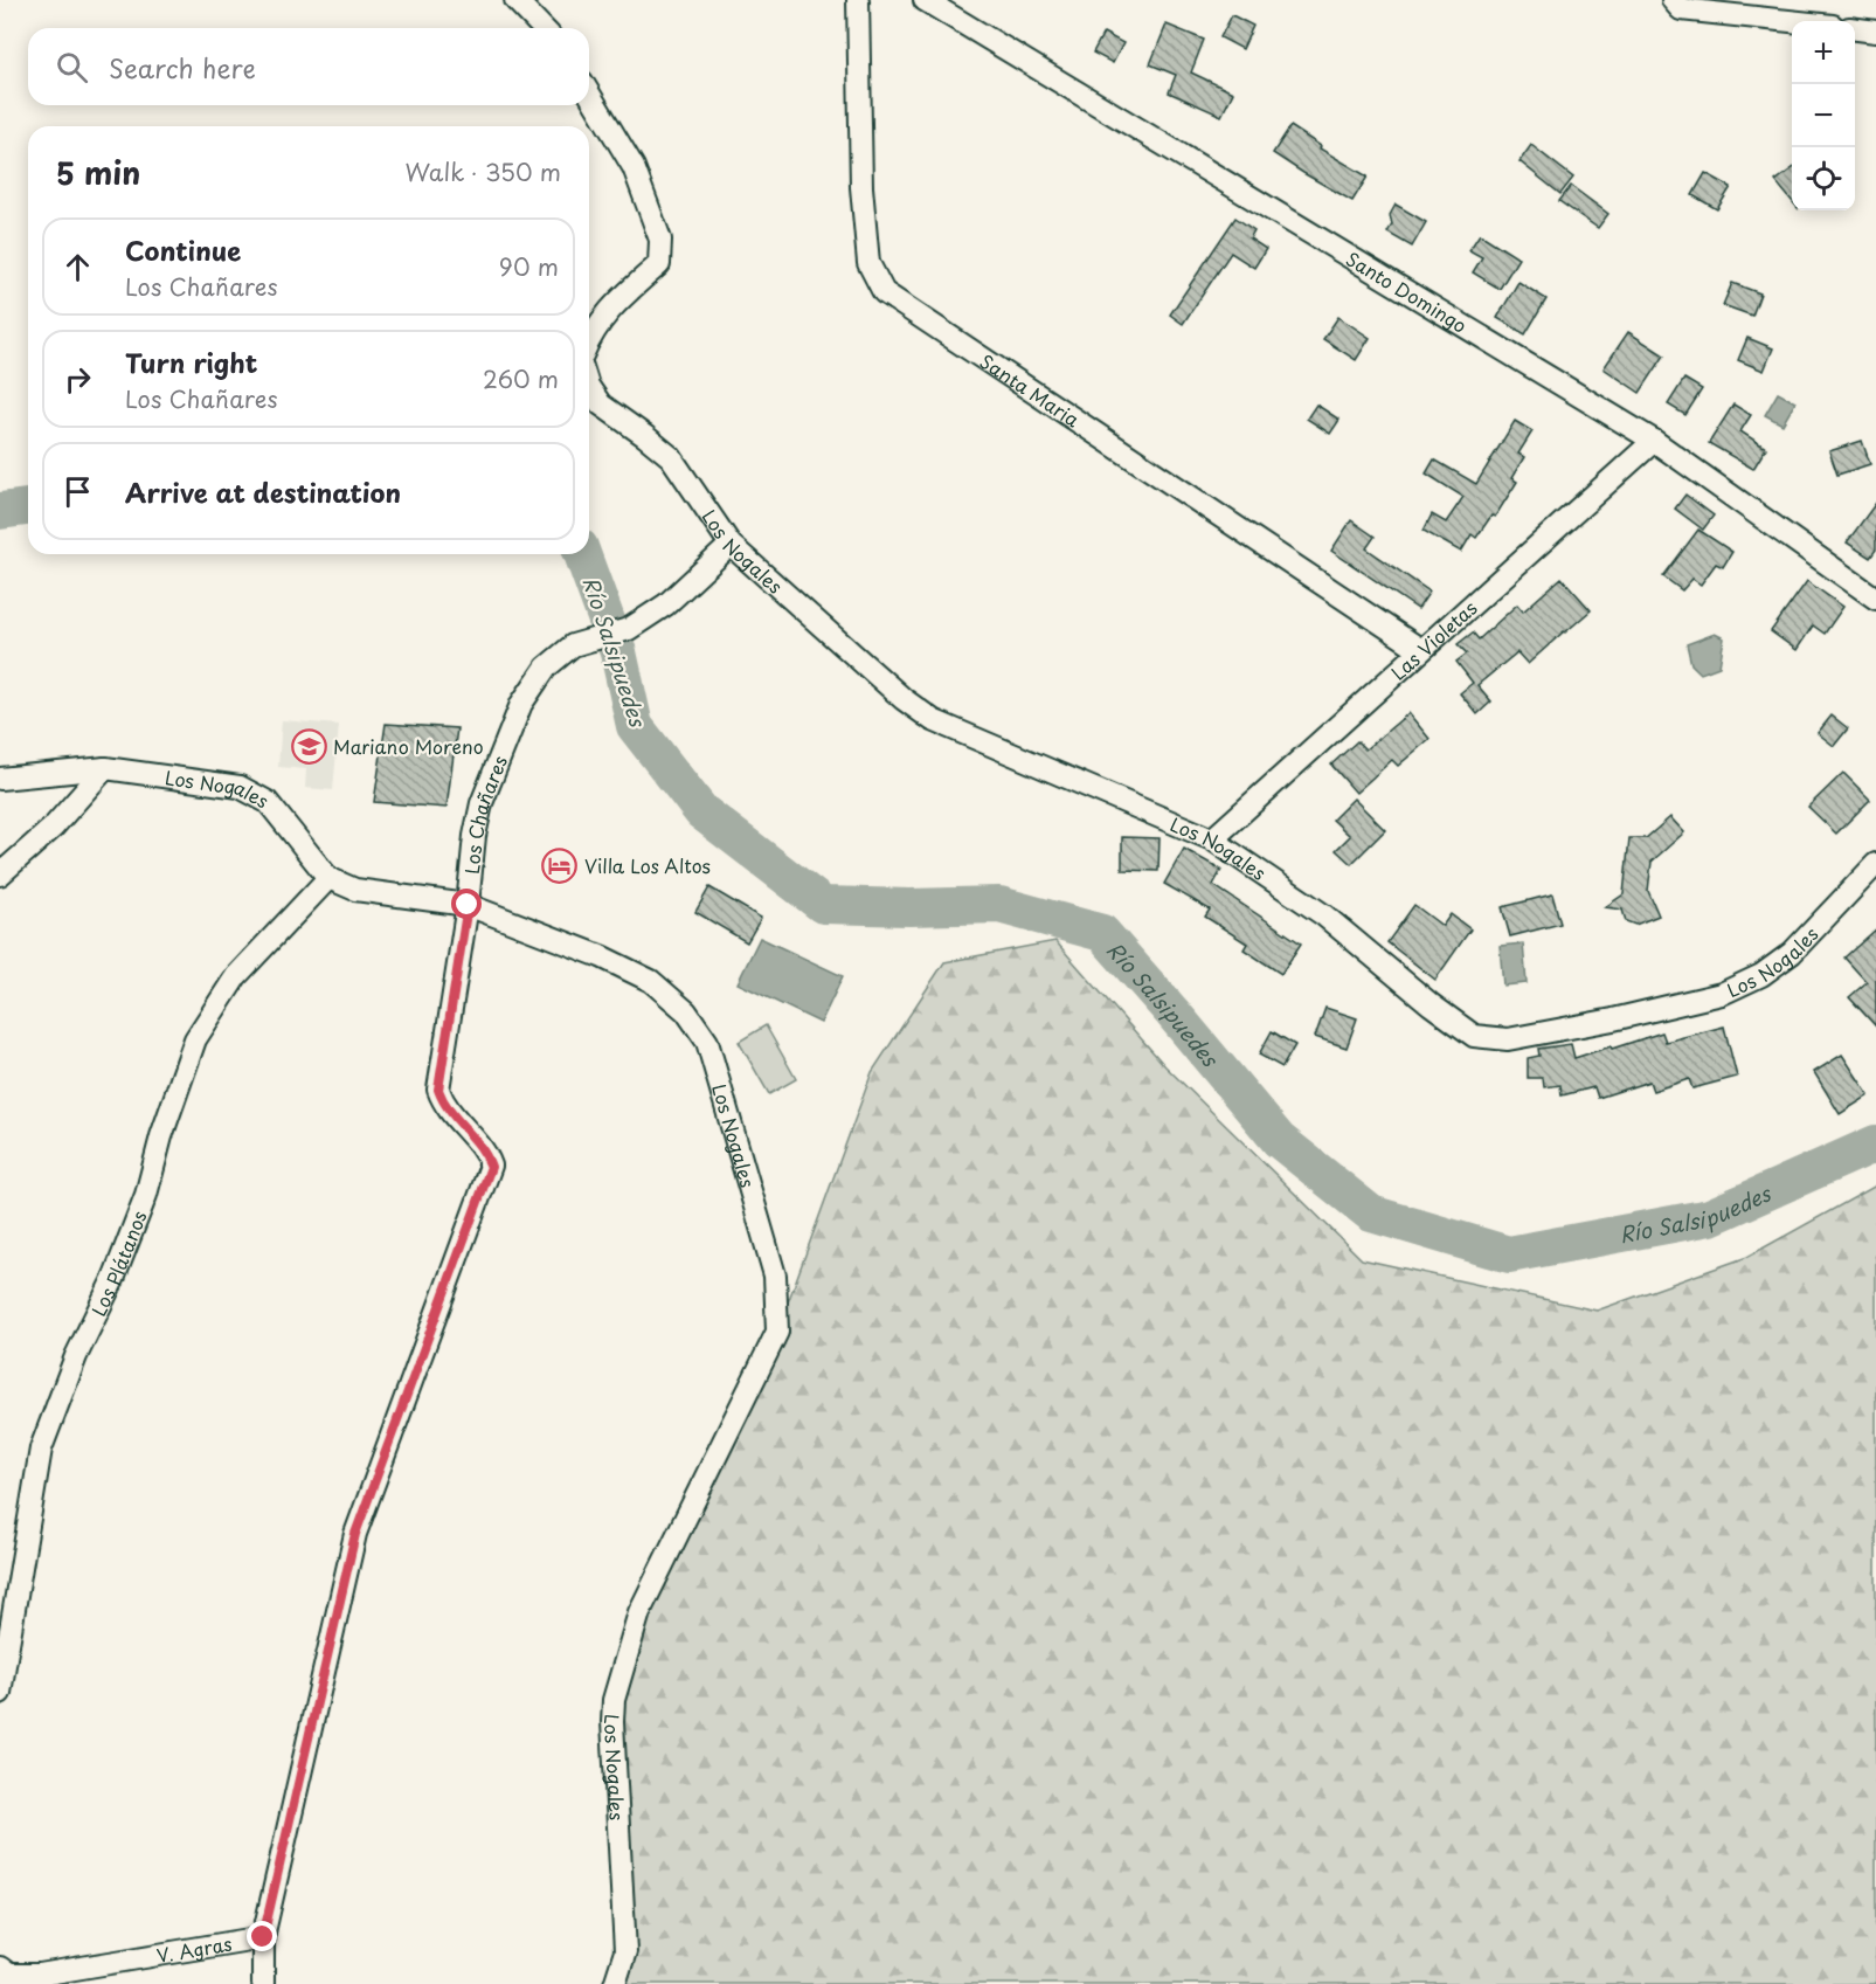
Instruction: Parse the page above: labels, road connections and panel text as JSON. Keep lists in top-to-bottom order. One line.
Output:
{"streets":{"street":["Santo Domingo","Santa Maria","Los Nogales","Las Violetas","Los Chañares","Los Plátanos","V. Agras"]},"crossings":[["Santo Domingo","Las Violetas"],["Santa Maria","Las Violetas"],["Los Nogales","Las Violetas"],["Los Nogales","Los Chañares"],["Los Nogales","Los Plátanos"],["Los Chañares","V. Agras"]],"water":["Río Salsipuedes"],"places":{"school or university":["Mariano Moreno"],"hotel":["Villa Los Altos"]},"page":{"map_buttons":["+","−"],"search":"Search here","heading":["5 min","Walk · 350 m"],"list":[["Continue","Los Chañares","90 m"],["Turn right","Los Chañares","260 m"],"Arrive at destination"]}}
